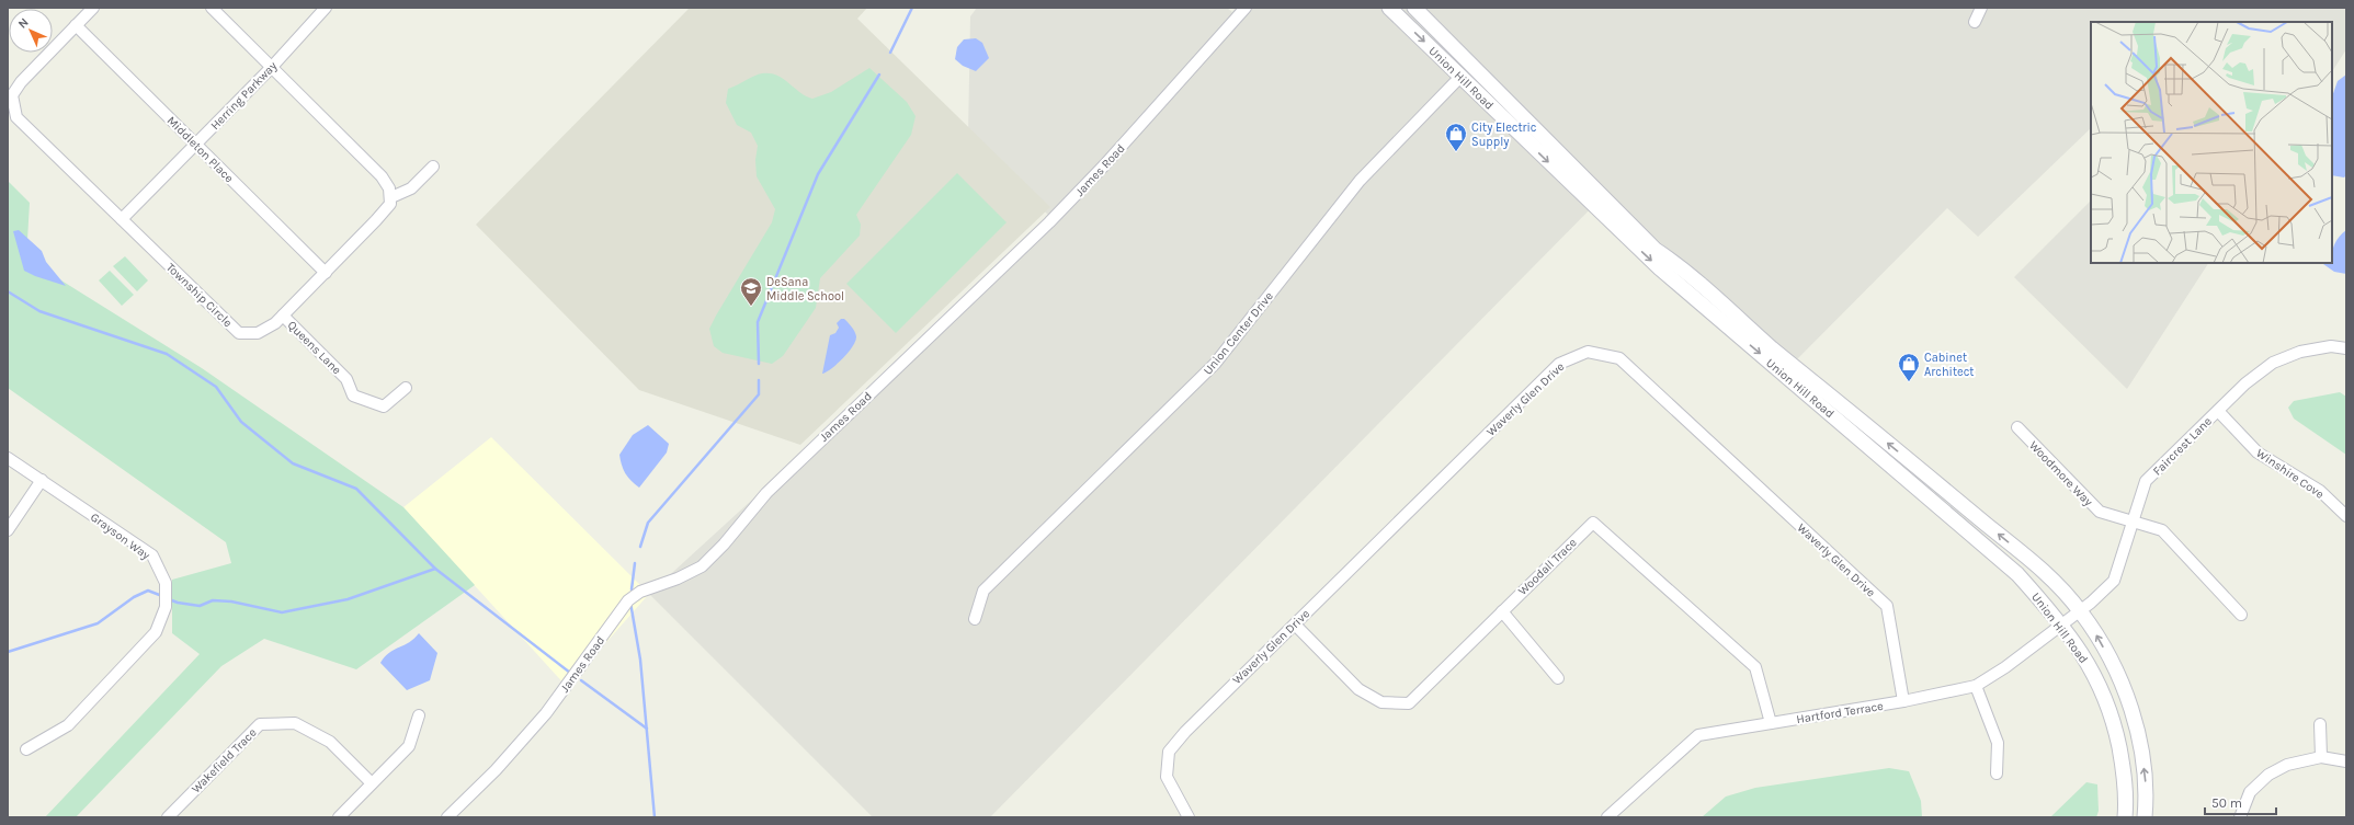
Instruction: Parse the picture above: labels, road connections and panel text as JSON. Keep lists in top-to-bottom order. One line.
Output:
{"streets":{"street":["Union Hill Road","Herring Parkway","Middleton Place","James Road","Township Circle","Union Center Drive","Queens Lane","Waverly Glen Drive","Faircrest Lane","Woodmore Way","Winshire Cove","Grayson Way","Woodall Trace","Hartford Terrace","Wakefield Trace"]},"crossings":[["Union Hill Road","Union Center Drive"],["Union Hill Road","Faircrest Lane"],["Union Hill Road","Hartford Terrace"],["Herring Parkway","Middleton Place"],["Herring Parkway","Township Circle"],["Middleton Place","Township Circle"],["Township Circle","Queens Lane"],["Waverly Glen Drive","Woodall Trace"],["Waverly Glen Drive","Hartford Terrace"],["Faircrest Lane","Woodmore Way"],["Faircrest Lane","Winshire Cove"],["Faircrest Lane","Hartford Terrace"],["Woodall Trace","Hartford Terrace"]],"places":{"shop":["City Electric Supply","Cabinet Architect"],"school or university":["DeSana Middle School"]},"scale_bar":"50 m","north":"top left"}
